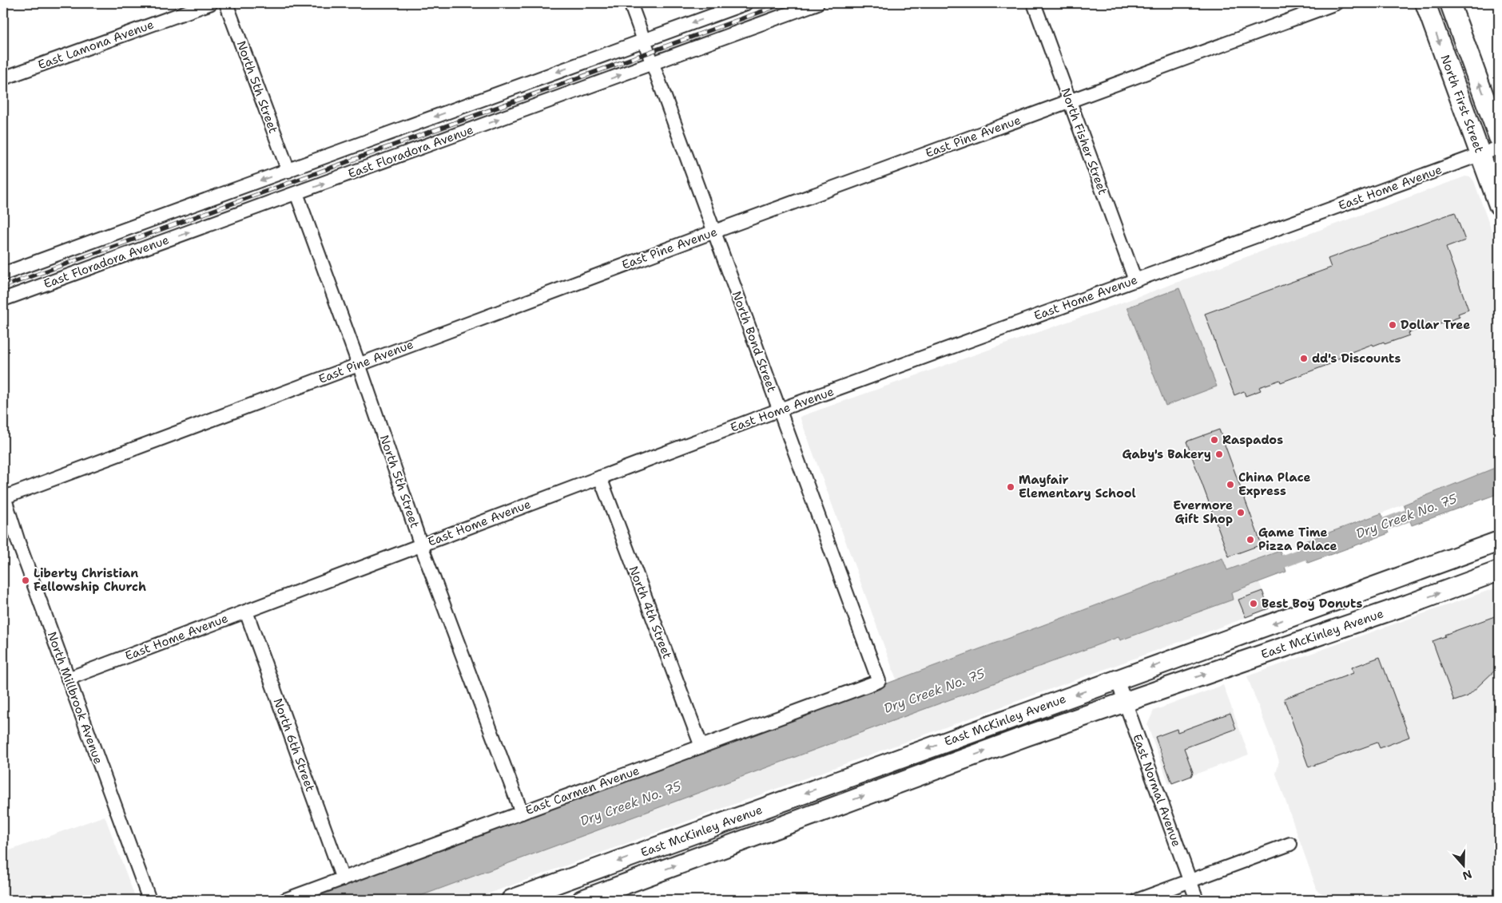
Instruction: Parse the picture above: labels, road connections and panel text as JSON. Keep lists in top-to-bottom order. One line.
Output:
{"streets":{"main road":["North First Street","East McKinley Avenue"],"street":["East Lamona Avenue","North 5th Street","East Pine Avenue","North Fisher Street","East Floradora Avenue","East Home Avenue","North Bond Street","North 4th Street","North Millbrook Avenue","North 6th Street","East Carmen Avenue","East Normal Avenue"]},"crossings":[["North 5th Street","East Pine Avenue"],["North 5th Street","East Floradora Avenue"],["North 5th Street","East Home Avenue"],["North 5th Street","East Carmen Avenue"],["North First Street","East Home Avenue"],["East Pine Avenue","North Fisher Street"],["East Pine Avenue","North Bond Street"],["East Pine Avenue","North Millbrook Avenue"],["North Fisher Street","East Home Avenue"],["East Floradora Avenue","North Bond Street"],["East Home Avenue","North Bond Street"],["East Home Avenue","North 4th Street"],["East Home Avenue","North Millbrook Avenue"],["East Home Avenue","North 6th Street"],["North Bond Street","East Carmen Avenue"],["North 4th Street","East Carmen Avenue"],["East McKinley Avenue","East Normal Avenue"],["North 6th Street","East Carmen Avenue"]],"water":["Dry Creek No. 75"],"places":["Dollar Tree","dd's Discounts","Raspados","Gaby's Bakery","China Place Express","Mayfair Elementary School","Evermore Gift Shop","Game Time Pizza Palace","Liberty Christian Fellowship Church","Best Boy Donuts"],"north":"bottom"}
